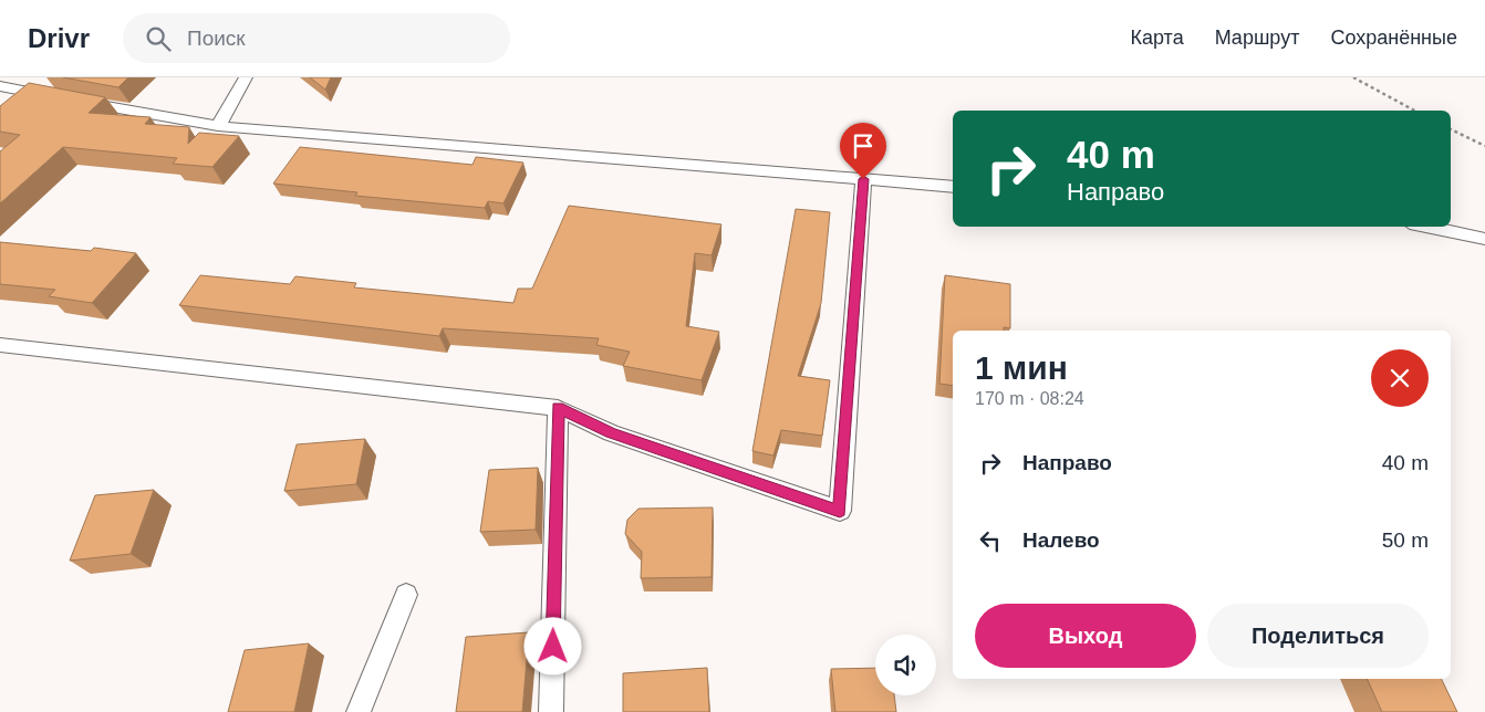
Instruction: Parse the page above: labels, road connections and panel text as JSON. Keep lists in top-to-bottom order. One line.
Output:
{"page":{"header":"Drivr","search":"Поиск","nav":["Карта","Маршрут","Сохранённые"],"turn":["40 m","Направо"],"heading":["1 мин","170 m · 08:24"],"list":[{"name":"Направо","value":"40 m"},{"name":"Налево","value":"50 m"}],"buttons":["Выход","Поделиться"]}}
